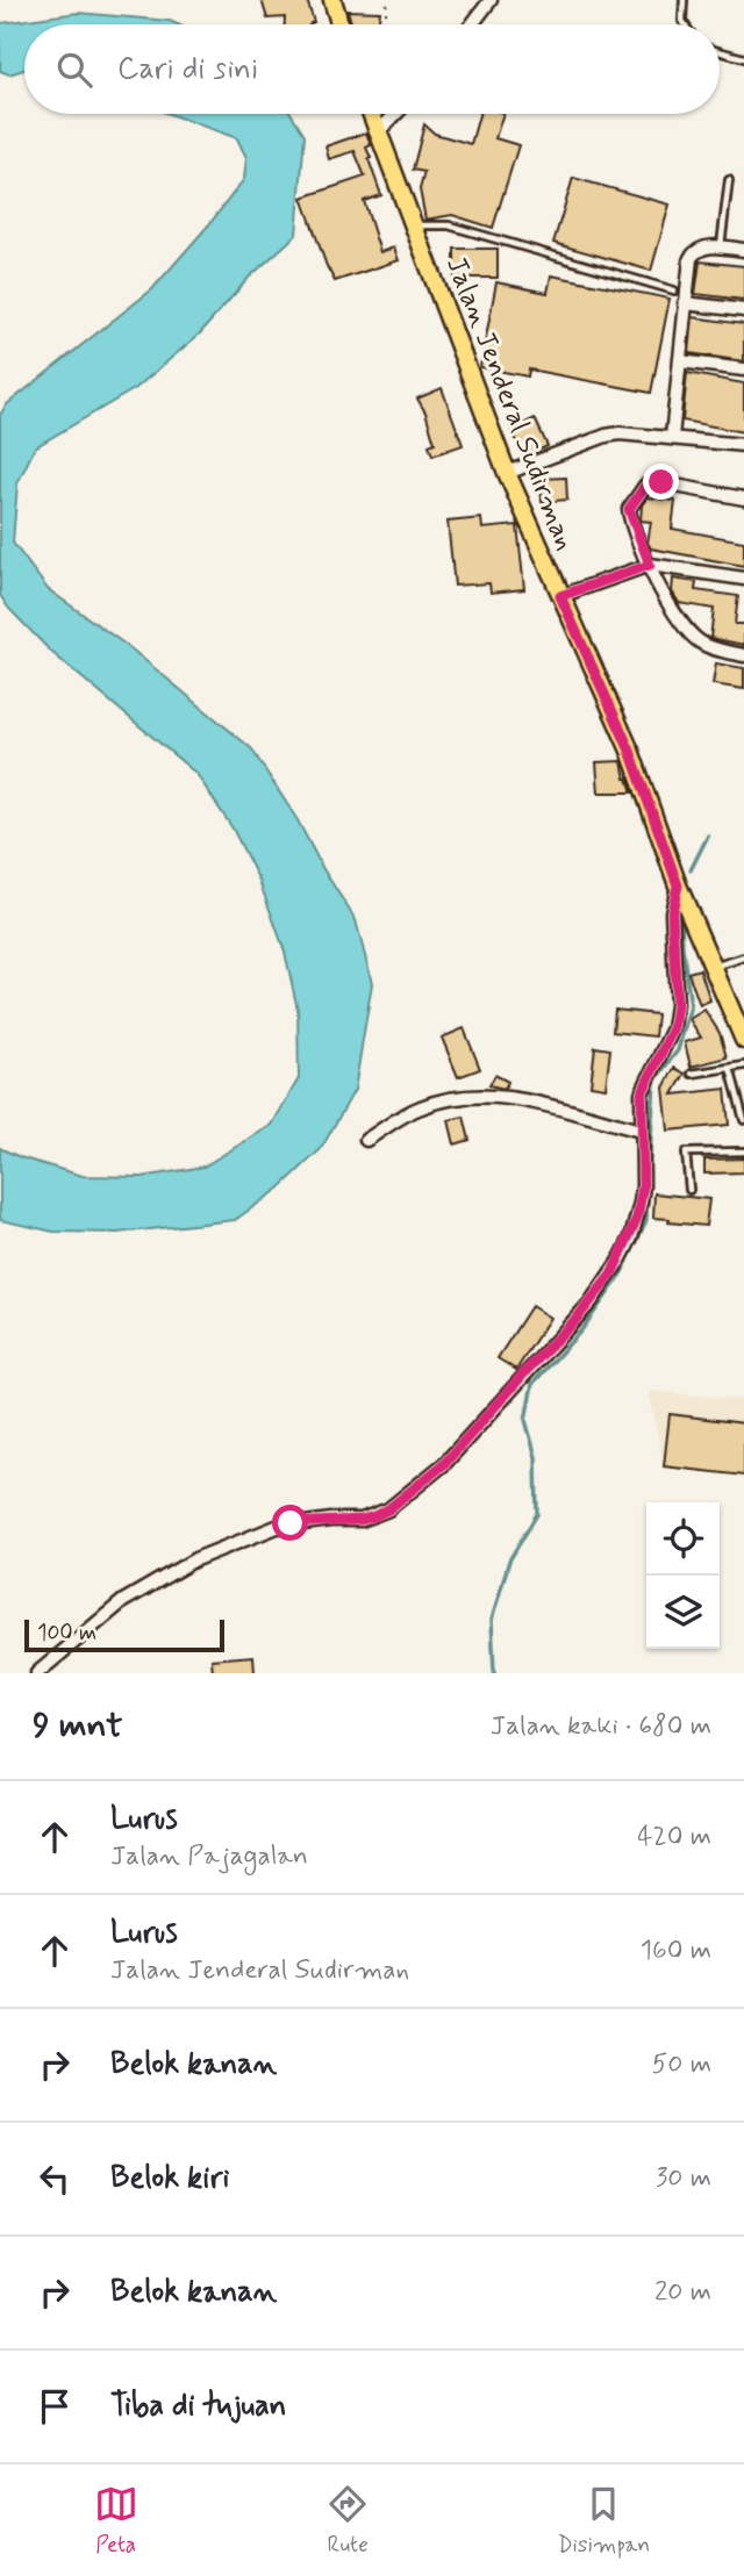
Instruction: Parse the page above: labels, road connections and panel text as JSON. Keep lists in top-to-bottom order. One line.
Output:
{"streets":{"main road":["Jalan Jenderal Sudirman"]},"scale_bar":"100 m","page":{"search":"Cari di sini","scale":"100 m","heading":["9 mnt","Jalan kaki · 680 m"],"list":[["Lurus","Jalan Pajagalan","420 m"],["Lurus","Jalan Jenderal Sudirman","160 m"],["Belok kanan","50 m"],["Belok kiri","30 m"],["Belok kanan","20 m"],"Tiba di tujuan"],"nav":["Peta","Rute","Disimpan"]}}
